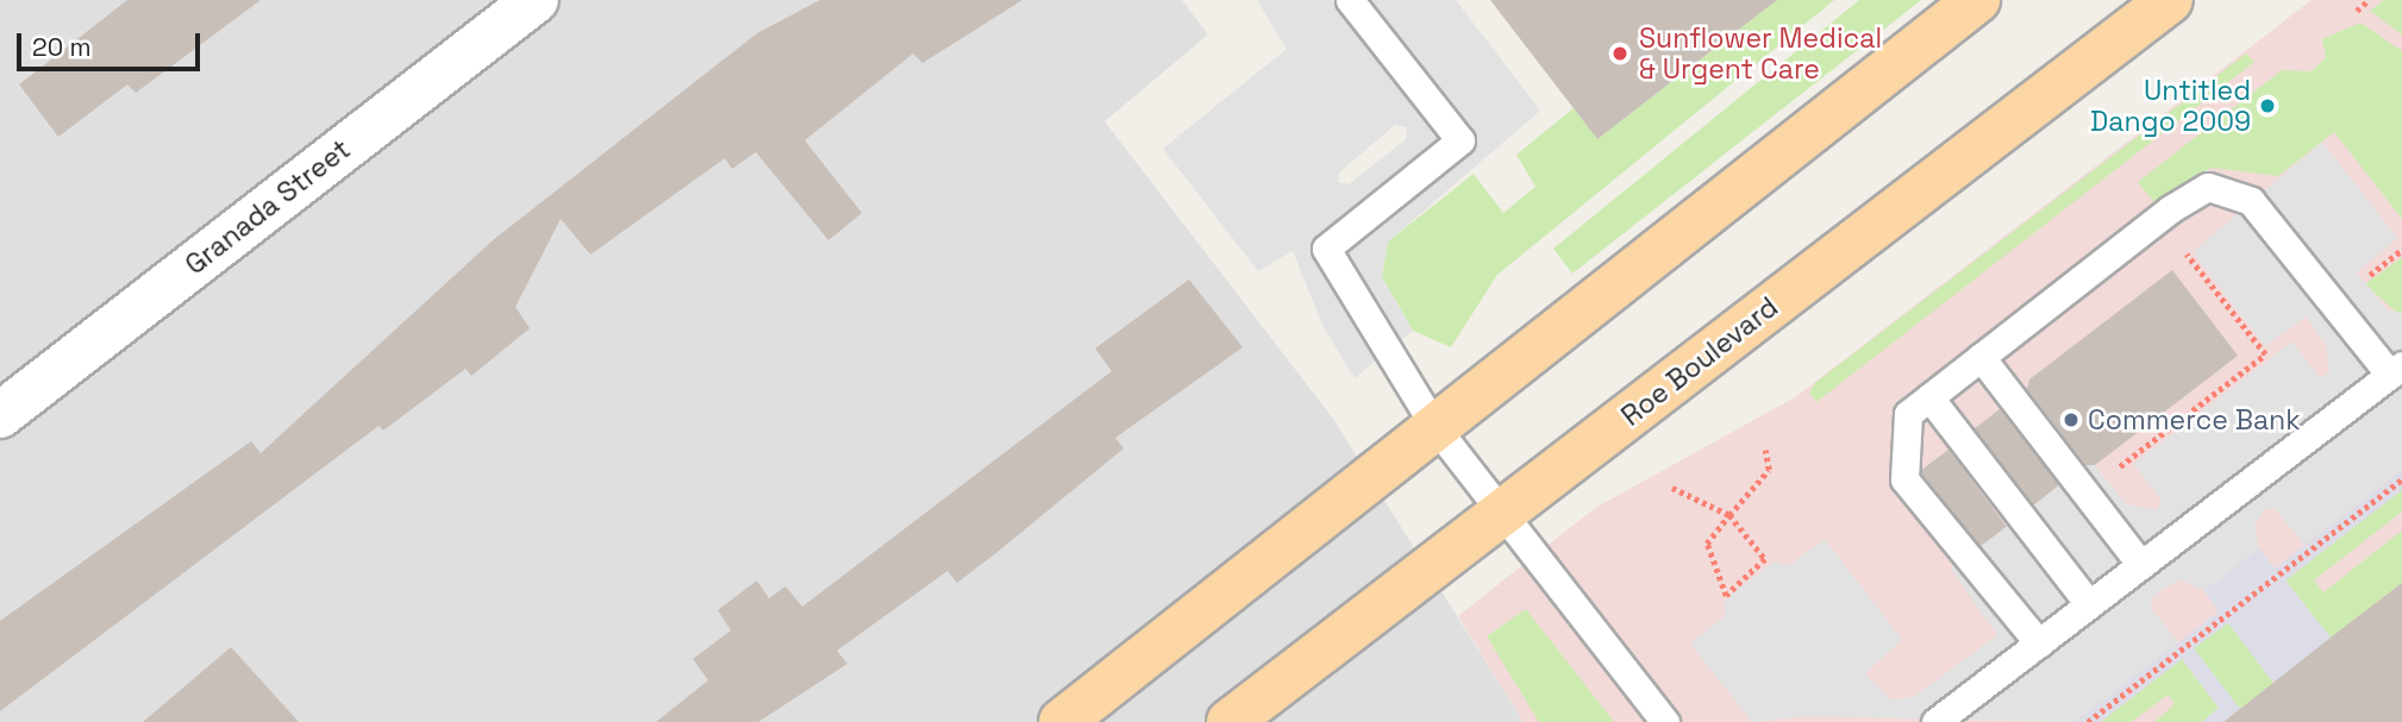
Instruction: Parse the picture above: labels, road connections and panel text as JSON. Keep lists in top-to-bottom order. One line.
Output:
{"streets":{"main road":["Roe Boulevard"],"street":["Granada Street"]},"places":["Sunflower Medical & Urgent Care","Untitled Dango 2009","Commerce Bank"],"scale_bar":"20 m"}
